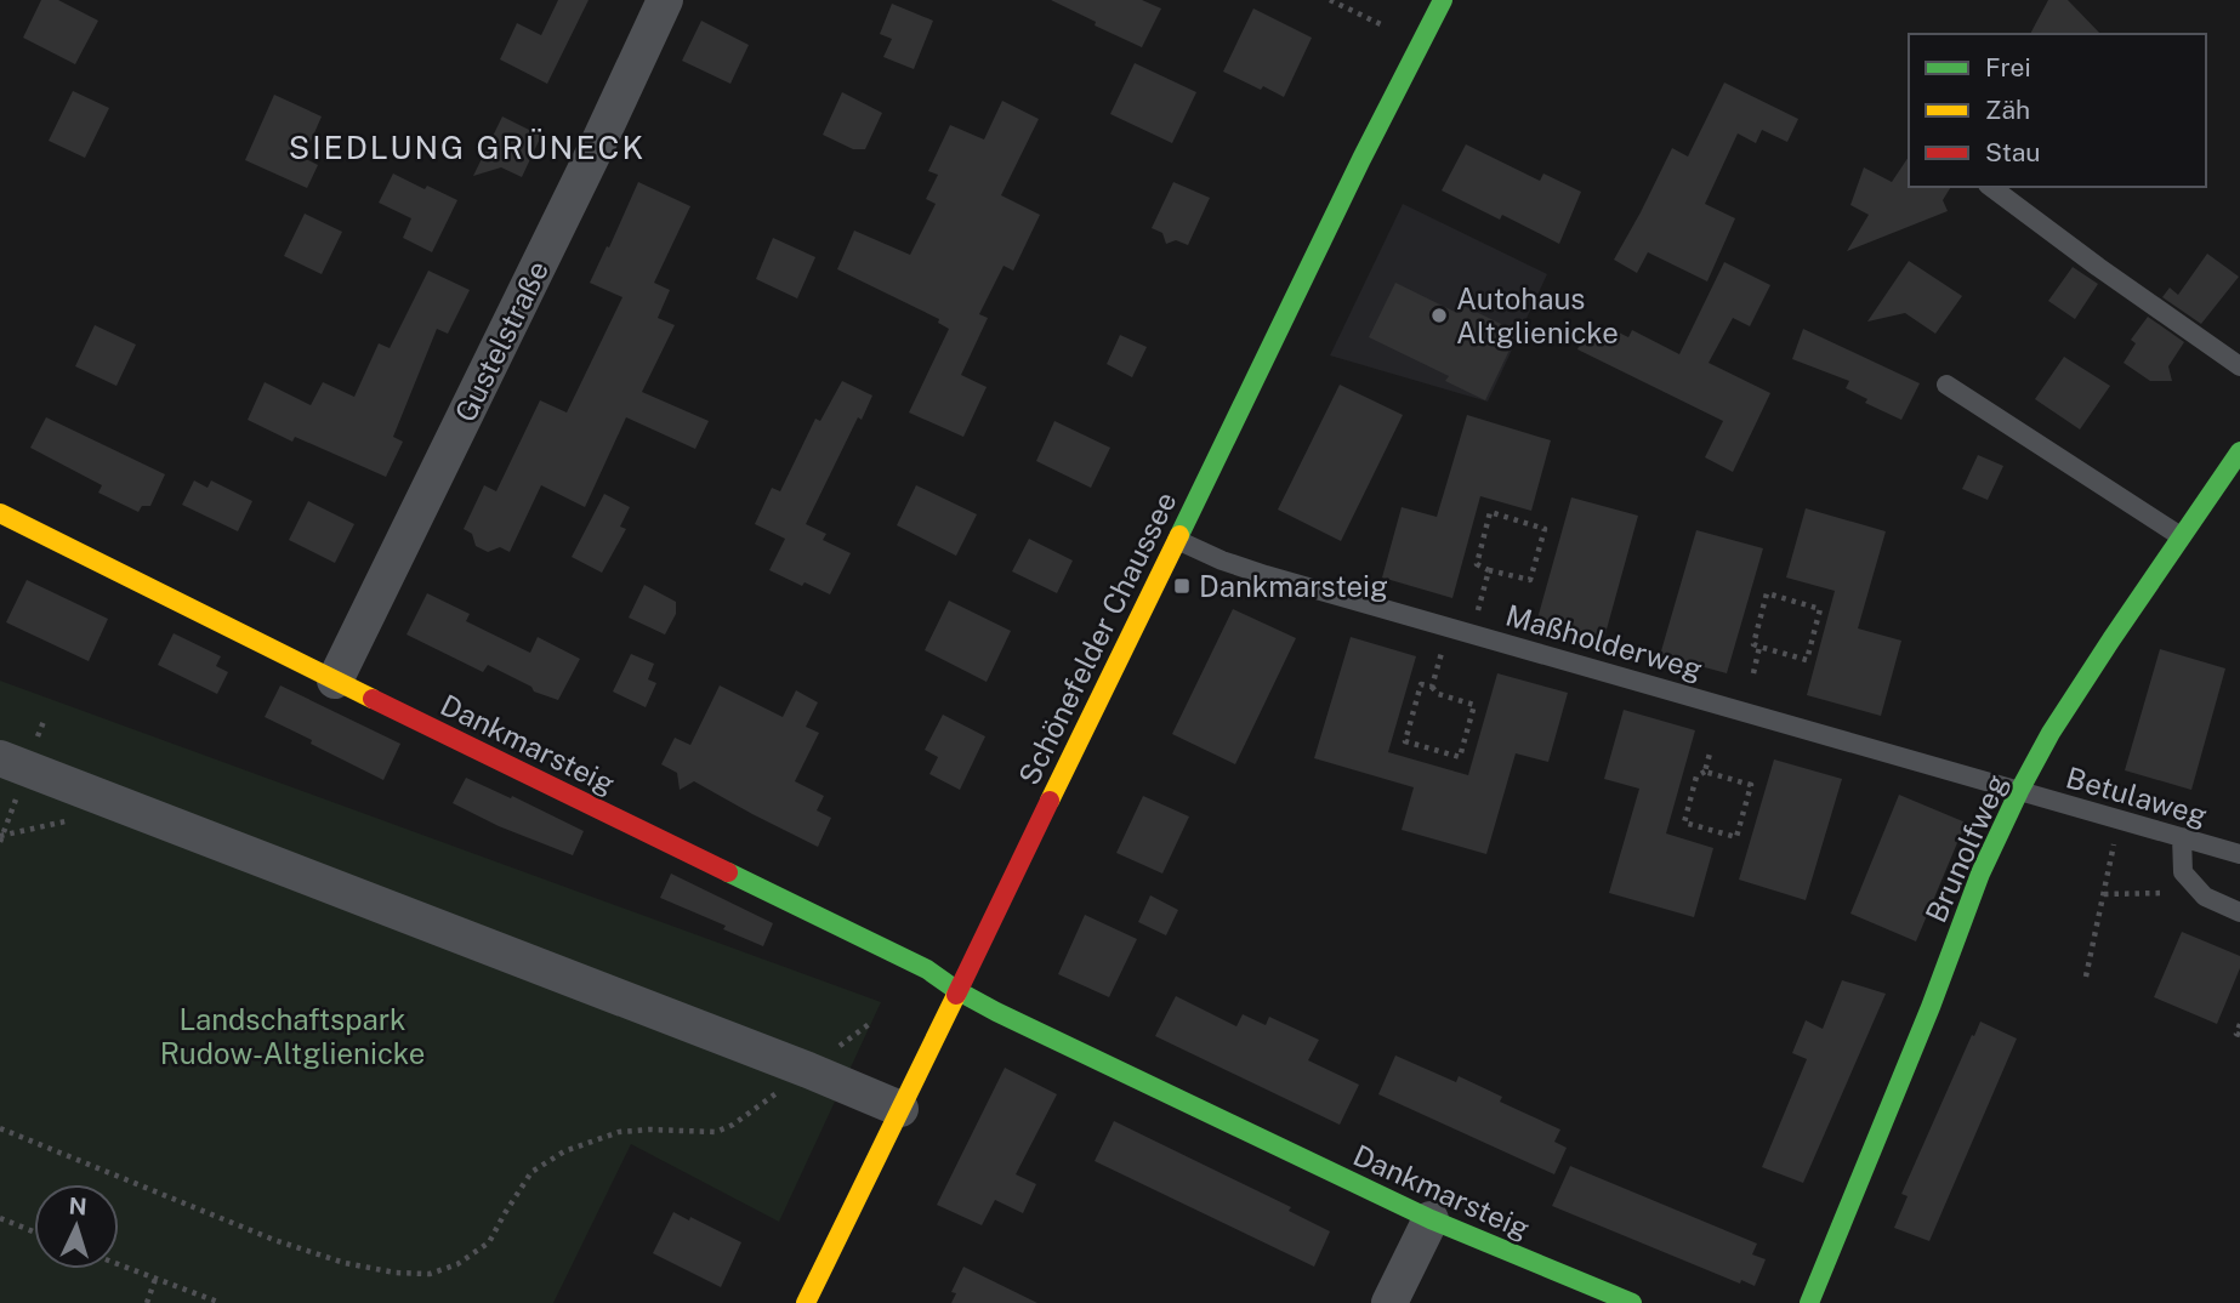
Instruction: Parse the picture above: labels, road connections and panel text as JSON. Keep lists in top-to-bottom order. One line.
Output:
{"streets":{"street":["Gustelstraße","Schönefelder Chaussee","Dankmarsteig","Brunolfweg"],"lane":["Maßholderweg","Betulaweg"]},"crossings":[["Gustelstraße","Dankmarsteig"],["Schönefelder Chaussee","Maßholderweg"],["Schönefelder Chaussee","Dankmarsteig"],["Maßholderweg","Betulaweg"],["Maßholderweg","Brunolfweg"],["Betulaweg","Brunolfweg"]],"districts":["SIEDLUNG GRÜNECK"],"parks":["Landschaftspark Rudow-Altglienicke"],"places":{"other":["Autohaus Altglienicke"],"transit":["Dankmarsteig"]},"legend":["Frei","Zäh","Stau"],"north":"top"}
